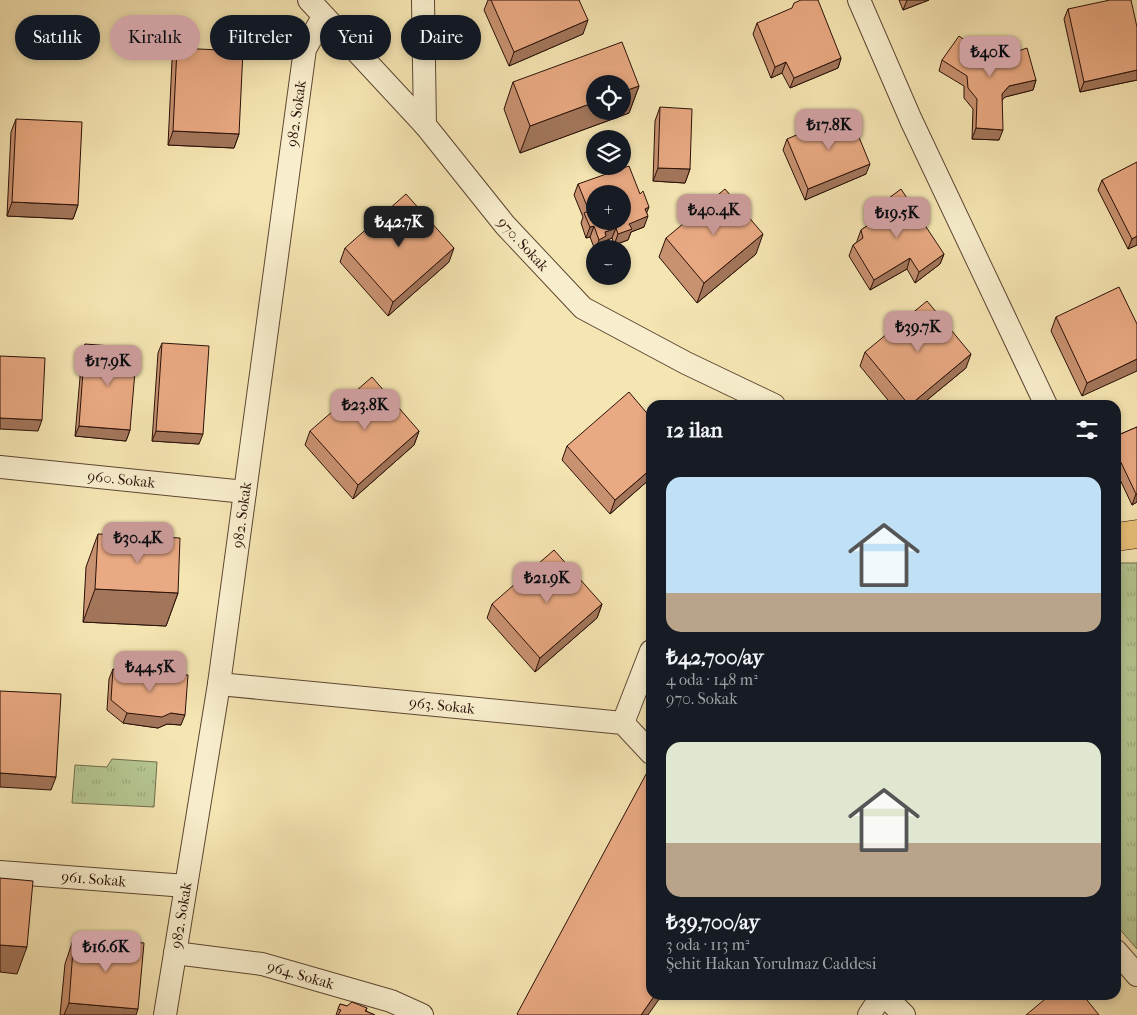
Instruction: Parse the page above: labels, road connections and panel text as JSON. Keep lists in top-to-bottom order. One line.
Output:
{"streets":{"street":["982. Sokak","970. Sokak","960. Sokak","963. Sokak","961. Sokak","964. Sokak"]},"crossings":[["982. Sokak","970. Sokak"],["982. Sokak","960. Sokak"],["982. Sokak","963. Sokak"],["982. Sokak","961. Sokak"],["982. Sokak","964. Sokak"]],"page":{"chip":["Satılık","Kiralık","Filtreler","Yeni","Daire"],"price":["₺40K","₺17.8K","₺40.4K","₺19.5K","₺42.7K","₺39.7K","₺17.9K","₺23.8K","₺30.4K","₺21.9K","₺44.5K","₺16.6K"],"map_buttons":["+","−"],"heading":"12 ilan","list":[{"name":"₺42,700/ay","note":"4 oda · 148 m² · 970. Sokak"},{"name":"₺39,700/ay","note":"3 oda · 113 m² · Şehit Hakan Yorulmaz Caddesi"}]}}
